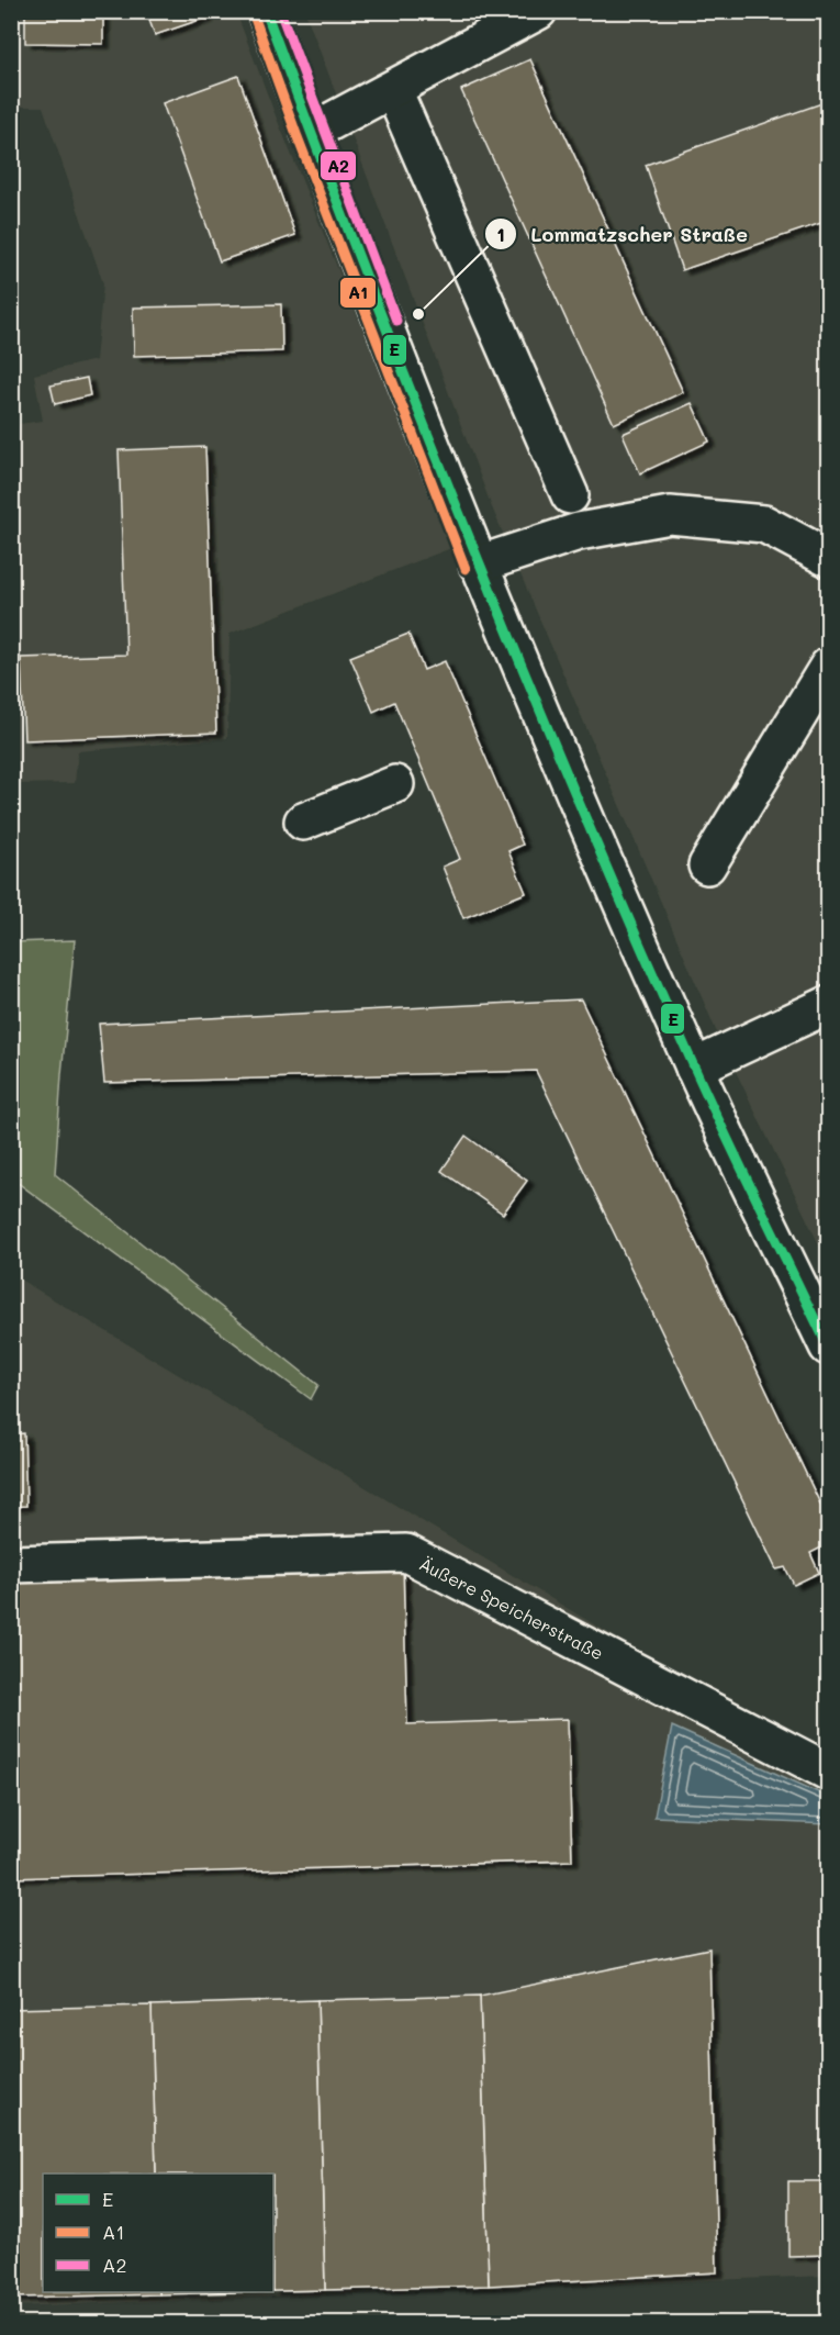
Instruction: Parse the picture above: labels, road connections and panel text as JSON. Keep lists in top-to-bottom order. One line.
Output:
{"streets":{"street":["Äußere Speicherstraße"]},"places":["Lommatzscher Straße"],"lines":["transit line E","transit line A2","transit line A1"],"legend":["E","A1","A2"]}
